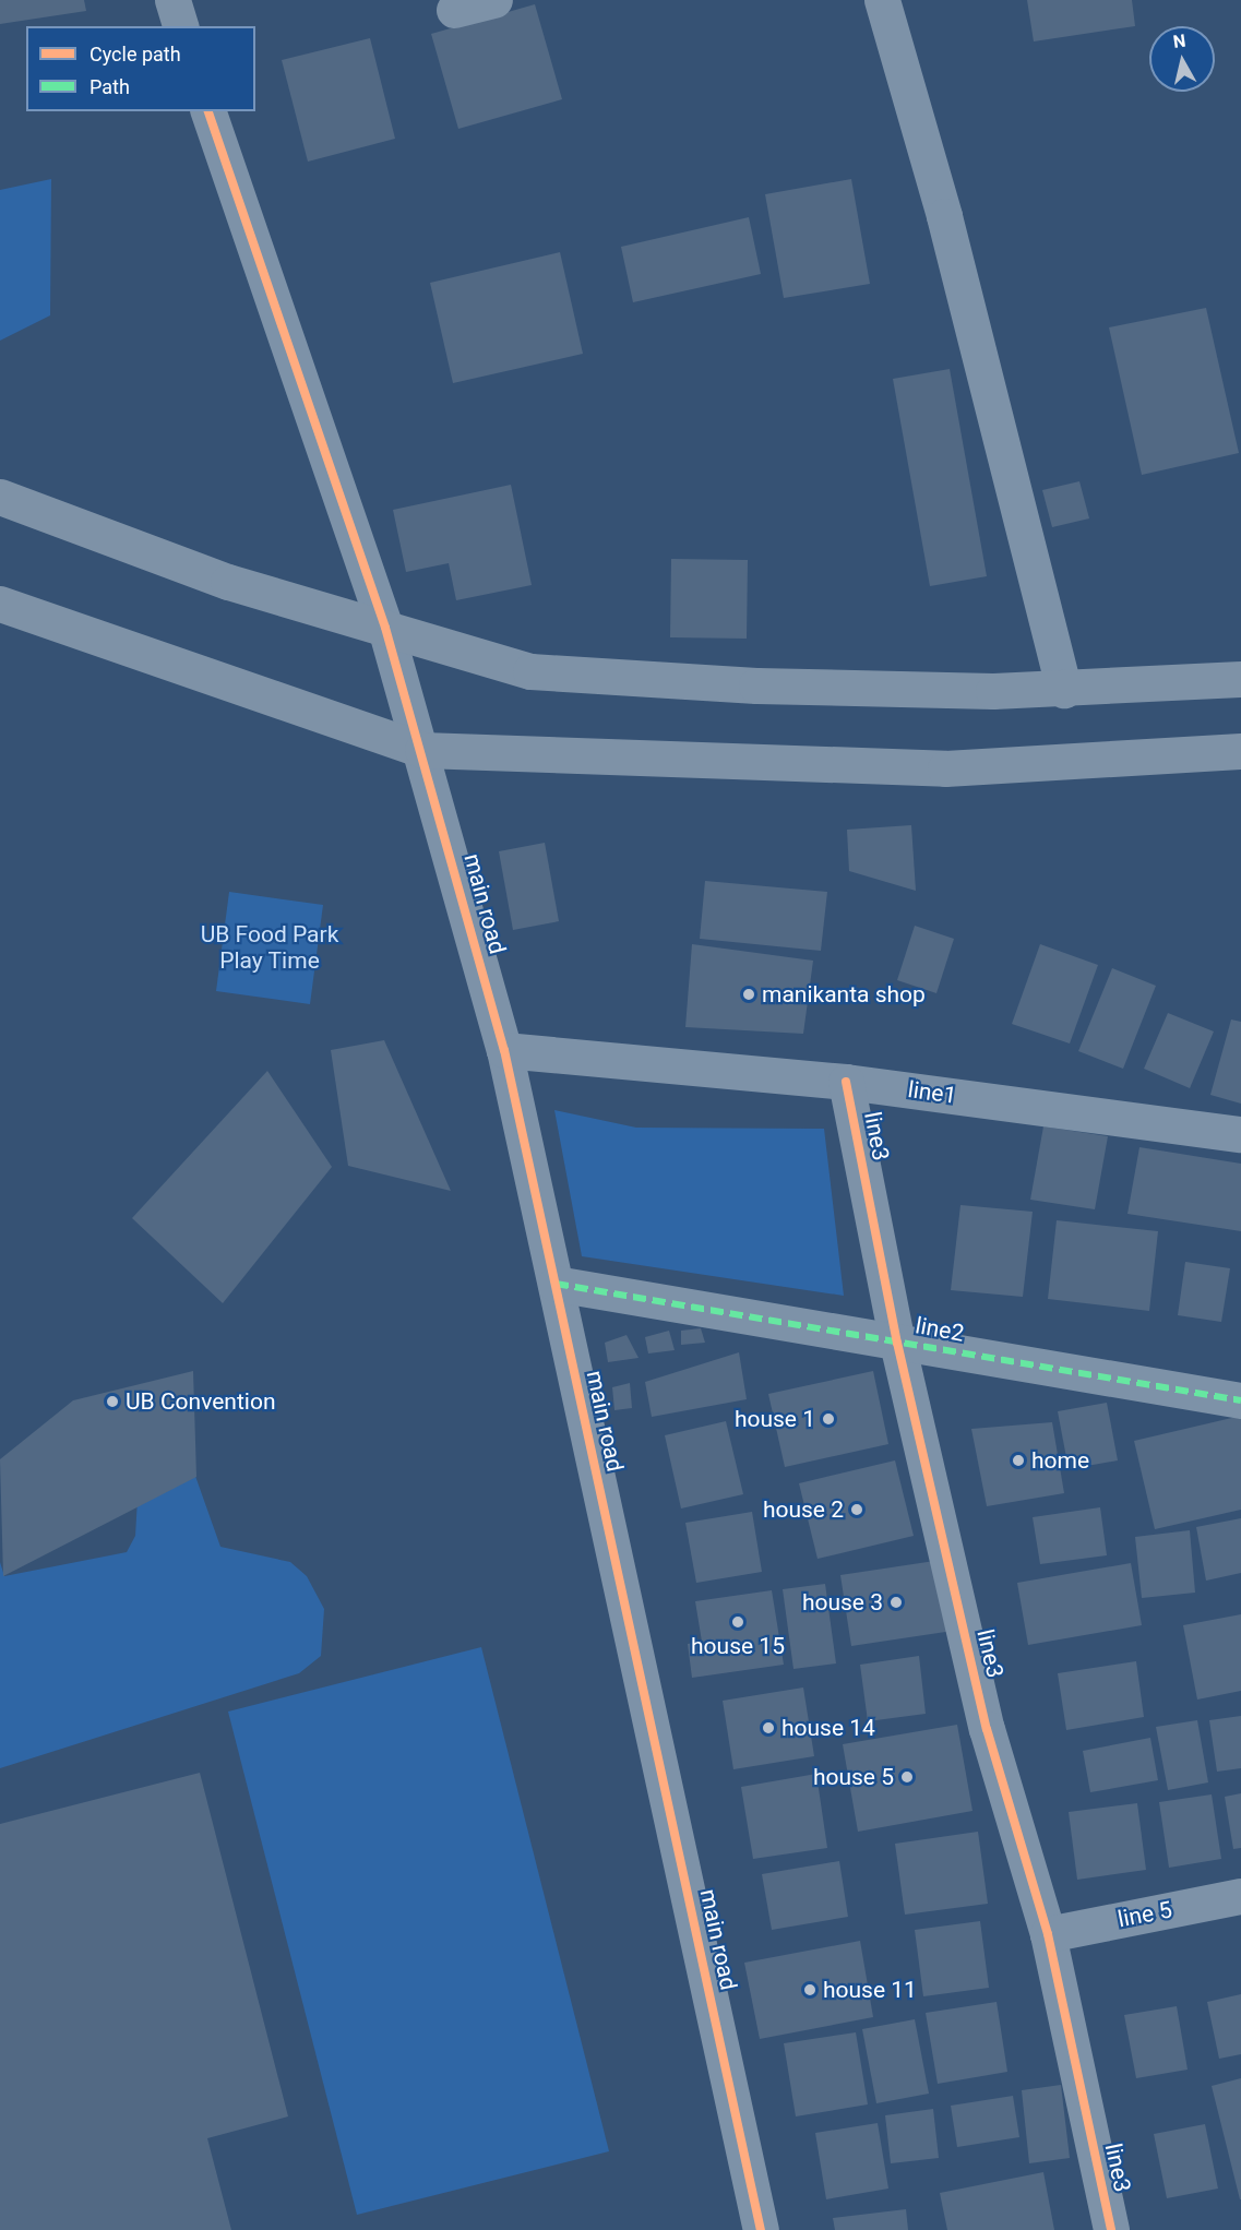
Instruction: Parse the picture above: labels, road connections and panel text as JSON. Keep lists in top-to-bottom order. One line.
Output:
{"streets":{"street":["main road","line1","line3","line2","line 5"]},"crossings":[["main road","line1"],["main road","line2"],["line1","line3"],["line3","line2"],["line3","line 5"]],"parks":["UB Food Park Play Time"],"places":["manikanta shop","UB Convention","house 1","home","house 2","house 3","house 15","house 14","house 5","house 11"],"legend":["Cycle path","Path"],"north":"top"}
